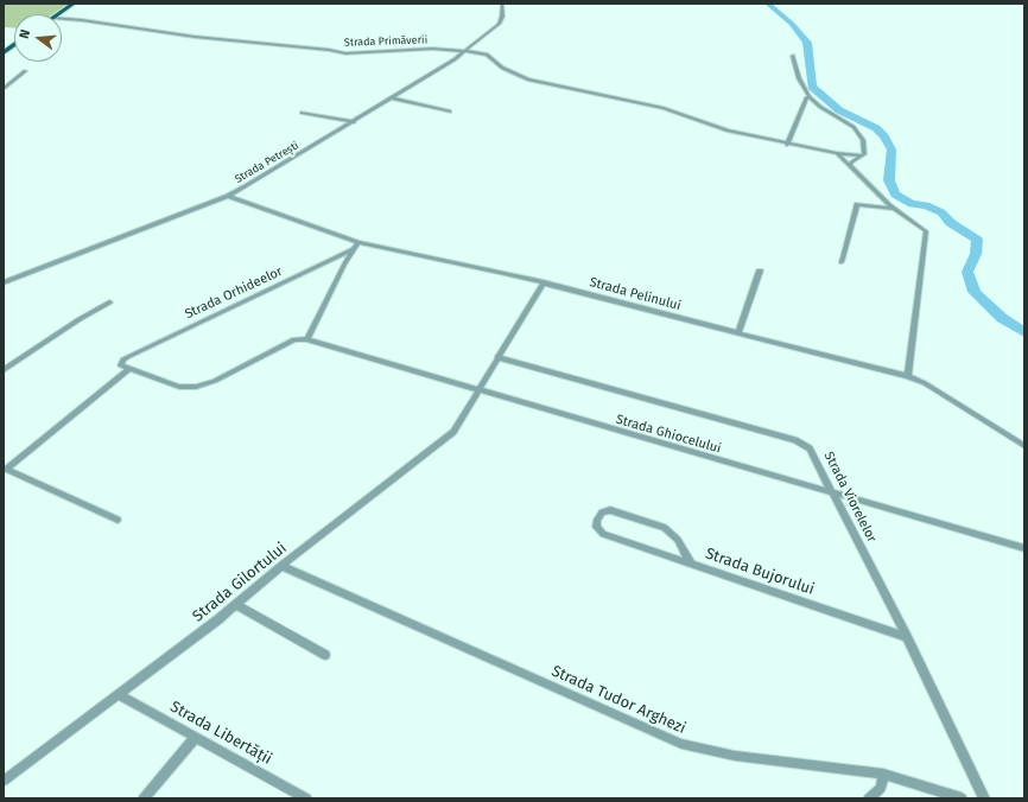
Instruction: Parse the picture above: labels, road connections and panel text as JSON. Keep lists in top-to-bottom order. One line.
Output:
{"streets":{"street":["Strada Primăverii","Strada Petrești","Strada Orhideelor","Strada Pelinului","Strada Ghiocelului","Strada Viorelelor","Strada Bujorului","Strada Gilortului","Strada Tudor Arghezi","Strada Libertății"]},"crossings":[["Strada Primăverii","Strada Petrești"],["Strada Petrești","Strada Pelinului"],["Strada Orhideelor","Strada Pelinului"],["Strada Orhideelor","Strada Ghiocelului"],["Strada Ghiocelului","Strada Viorelelor"],["Strada Ghiocelului","Strada Gilortului"],["Strada Viorelelor","Strada Bujorului"],["Strada Gilortului","Strada Tudor Arghezi"],["Strada Gilortului","Strada Libertății"]],"north":"left"}
